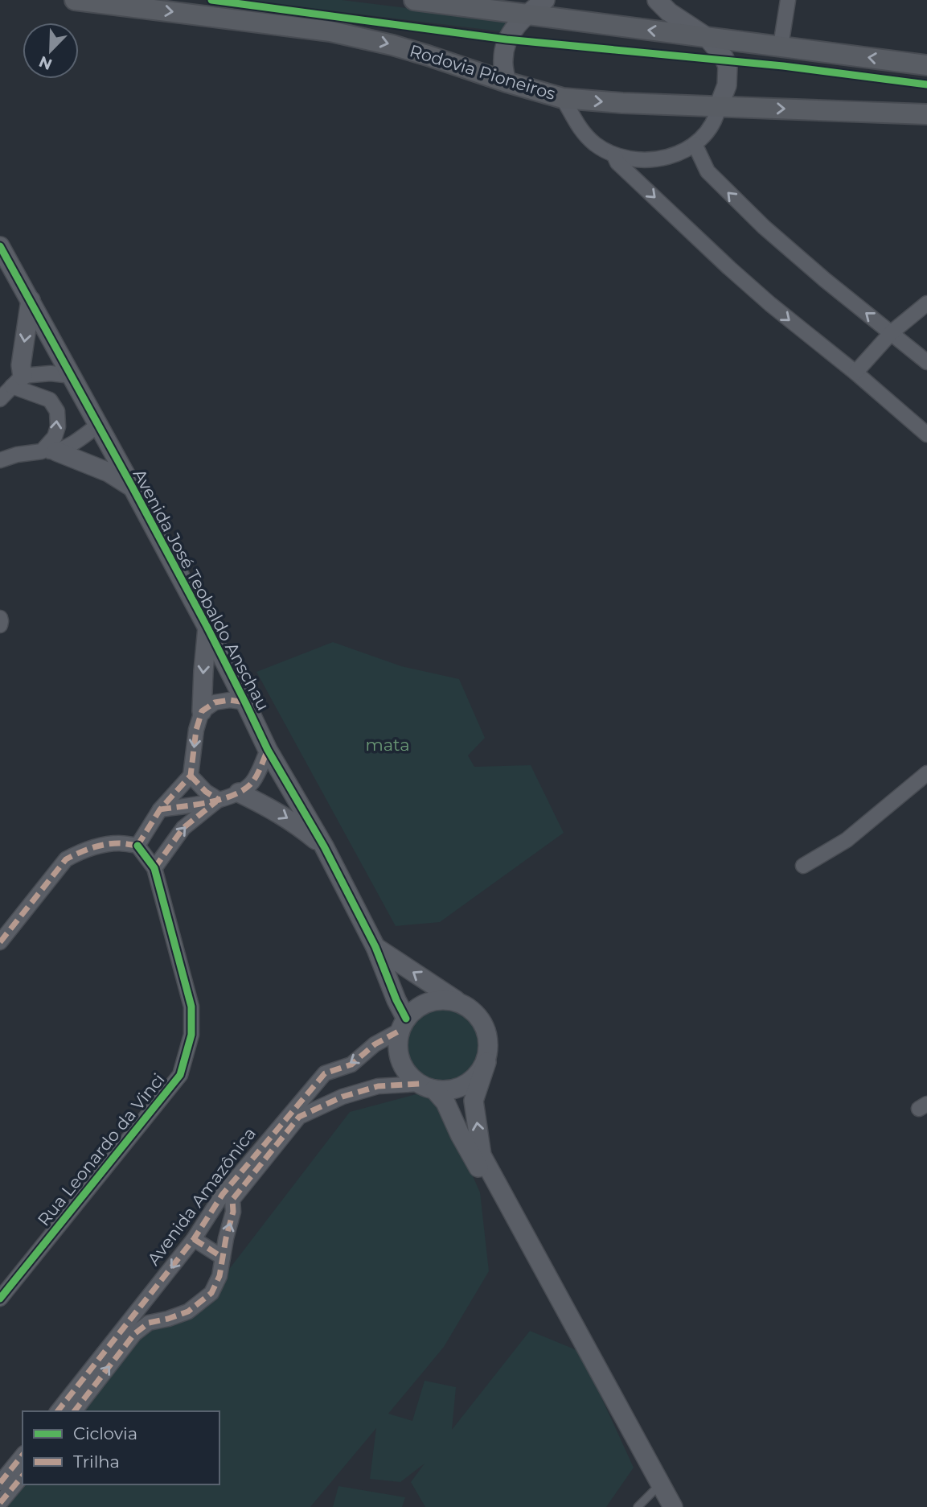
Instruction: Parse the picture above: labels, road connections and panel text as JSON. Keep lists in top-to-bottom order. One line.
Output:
{"streets":{"main road":["Rodovia Pioneiros"],"street":["Avenida José Teobaldo Anschau","Rua Leonardo da Vinci","Avenida Amazônica"]},"crossings":[["Avenida José Teobaldo Anschau","Avenida Amazônica"]],"parks":["mata"],"legend":["Ciclovia","Trilha"],"north":"bottom left"}
